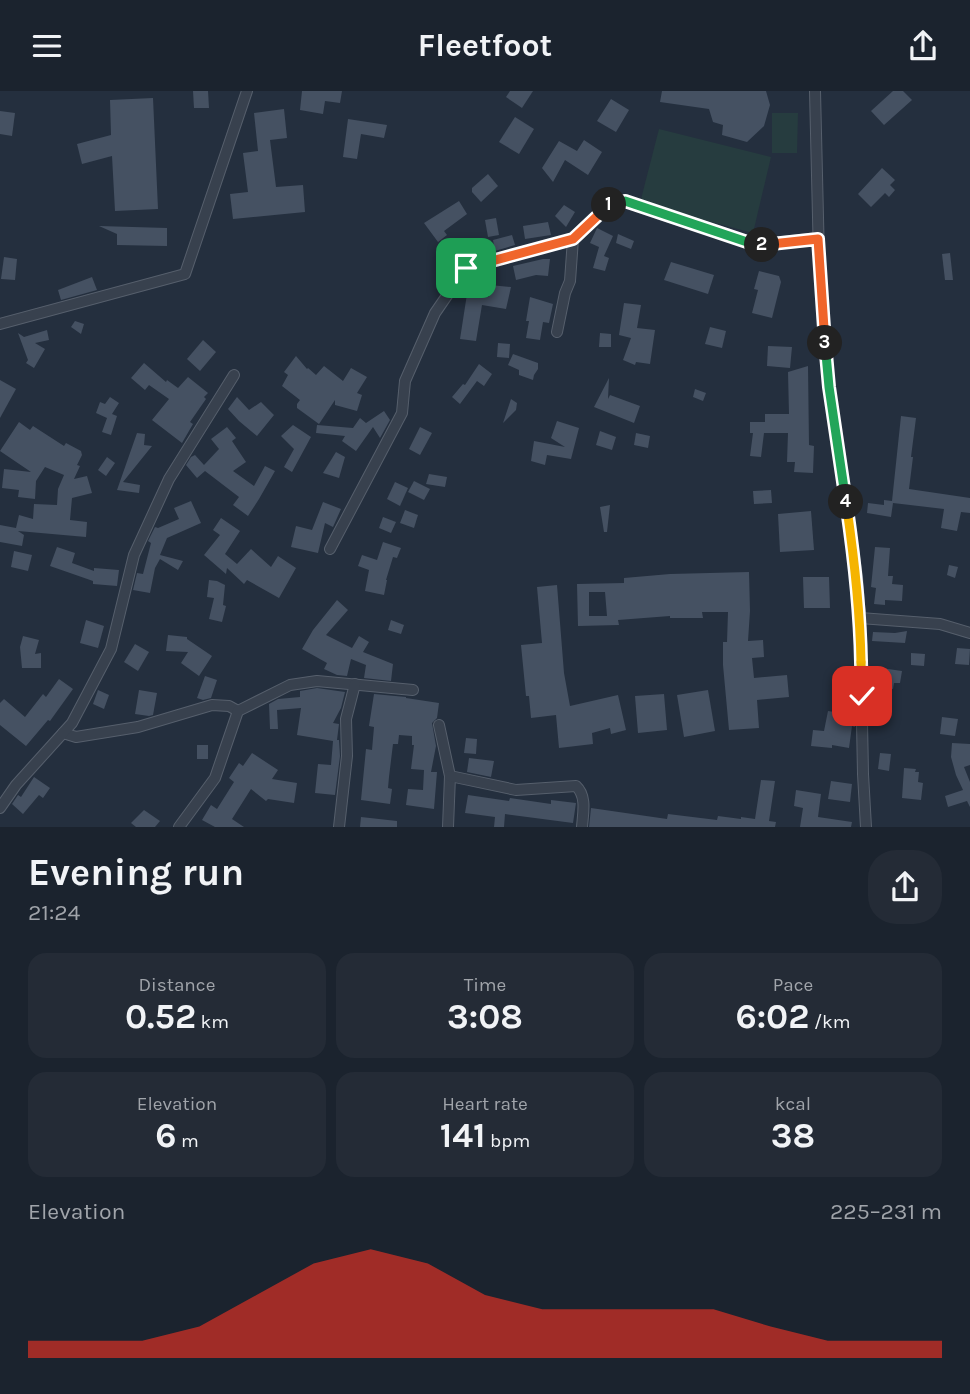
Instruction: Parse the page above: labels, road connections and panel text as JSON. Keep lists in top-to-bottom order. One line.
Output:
{"page":{"header":"Fleetfoot","pins":["1","2","3","4"],"heading":["Evening run","21:24"],"stats":[["Distance","0.52 km"],["Time","3:08"],["Pace","6:02 /km"],["Elevation","6 m"],["Heart rate","141 bpm"],["kcal","38"]],"chart":["Elevation","225–231 m"]}}
